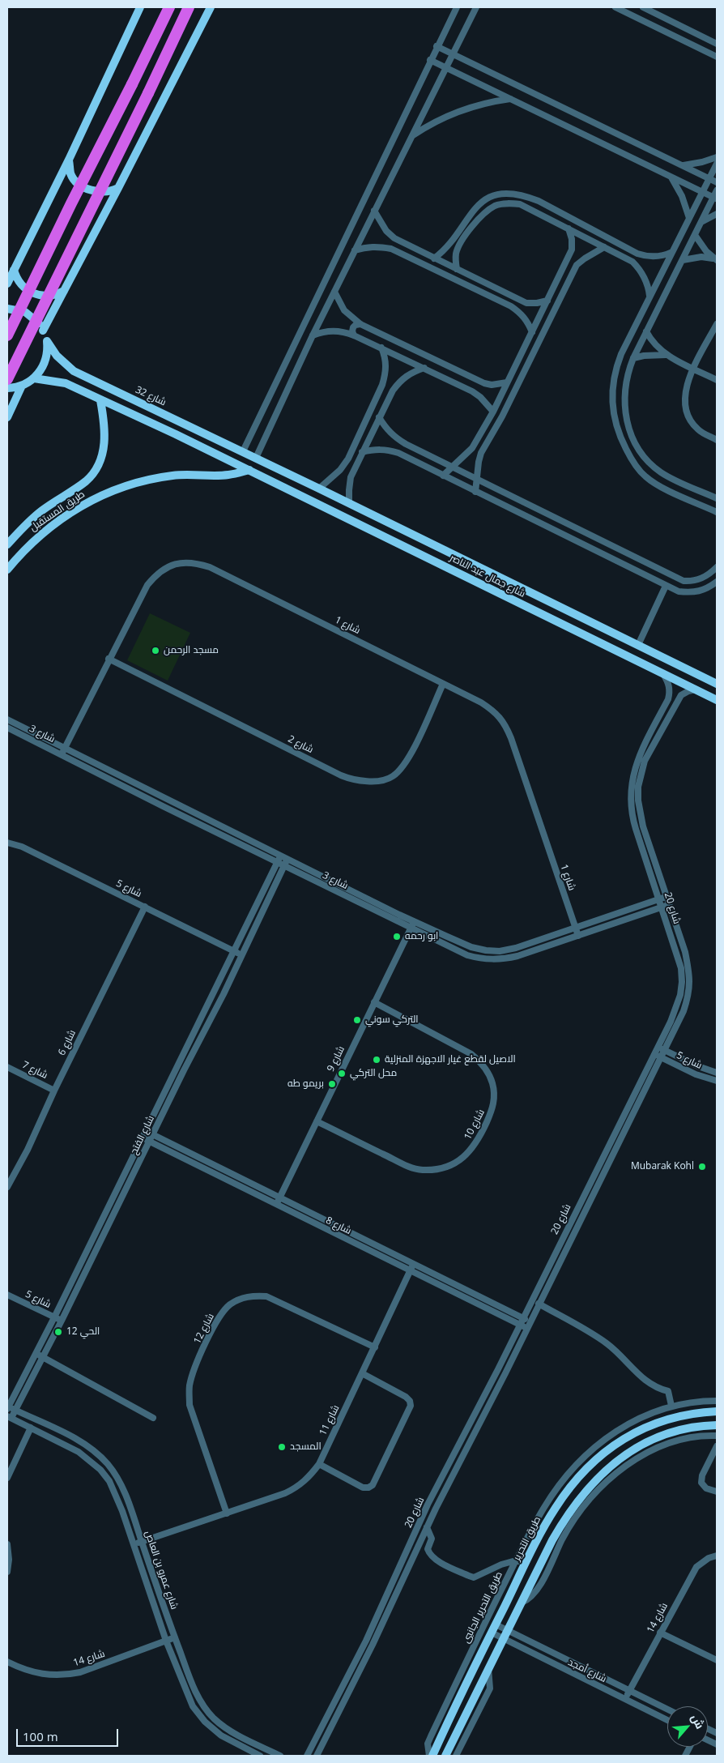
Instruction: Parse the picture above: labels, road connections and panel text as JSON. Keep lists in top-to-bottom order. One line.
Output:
{"streets":{"main road":["شارع 32","طريق المستقبل","شارع جمال عبد الناصر","طريق التحرير"],"street":["شارع 1","شارع 3","شارع 2","شارع 5","شارع 20","شارع 6","شارع 9","شارع 7","شارع 10","شارع الفتح","شارع 8","شارع 12","شارع 11","شارع عمرو بن العاص","طريق التحرير الجانبى","شارع 14","شارع أمجد"]},"crossings":[["شارع 32","شارع جمال عبد الناصر"],["طريق المستقبل","شارع جمال عبد الناصر"],["شارع جمال عبد الناصر","شارع 20"],["شارع 1","شارع 3"],["شارع 1","شارع 2"],["شارع 3","شارع 20"],["شارع 3","شارع 9"],["شارع 3","شارع الفتح"],["شارع 5","شارع 20"],["شارع 5","شارع 6"],["شارع 5","شارع الفتح"],["شارع 20","شارع 8"],["شارع 6","شارع 7"],["شارع 9","شارع 10"],["شارع 9","شارع 8"],["شارع الفتح","شارع 8"],["شارع الفتح","شارع عمرو بن العاص"],["شارع 8","شارع 11"],["شارع 12","شارع 11"],["شارع 11","شارع عمرو بن العاص"],["طريق التحرير","شارع أمجد"],["شارع عمرو بن العاص","شارع 14"],["شارع 14","شارع أمجد"]],"places":["مسجد الرحمن","ابو رحمه","التركي سوني","الاصيل لقطع غيار الاجهزة المنزلية","محل التركي","بريمو طه","Mubarak Kohl","الحي 12","المسجد"],"scale_bar":"100 m","north":"top right"}
